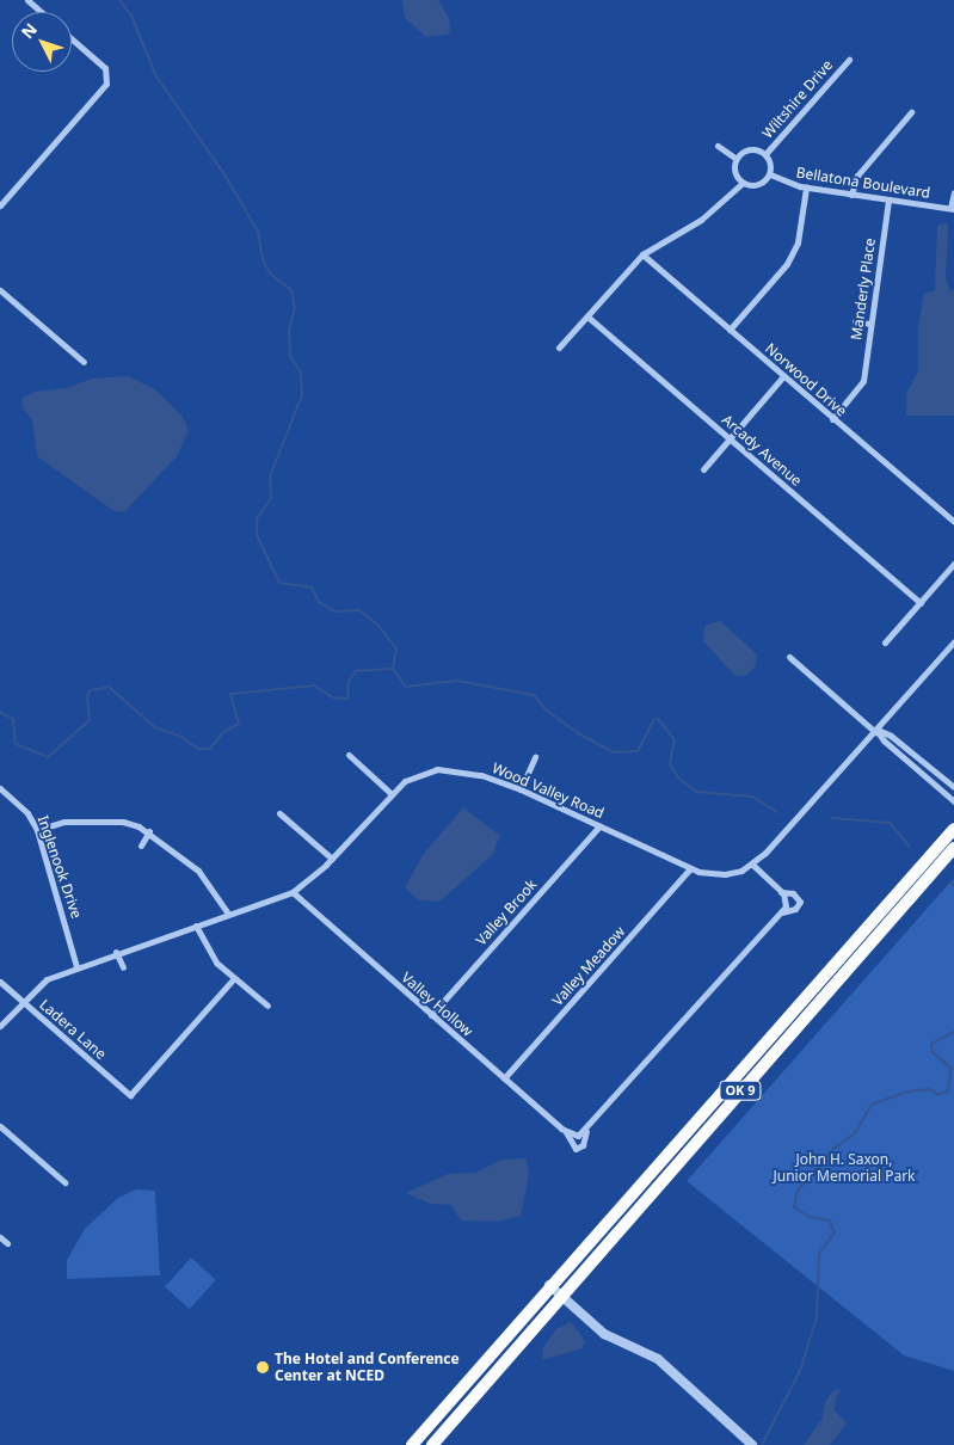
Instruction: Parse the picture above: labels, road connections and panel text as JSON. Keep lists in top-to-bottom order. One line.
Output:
{"streets":{"highway":["OK 9"],"street":["Wiltshire Drive","Bellatona Boulevard","Manderly Place","Norwood Drive","Arcady Avenue","Wood Valley Road","Inglenook Drive","Valley Brook","Valley Meadow","Valley Hollow","Ladera Lane"]},"crossings":[["Wiltshire Drive","Bellatona Boulevard"],["Bellatona Boulevard","Manderly Place"],["Manderly Place","Norwood Drive"],["Wood Valley Road","Inglenook Drive"],["Wood Valley Road","Valley Brook"],["Wood Valley Road","Valley Meadow"],["Wood Valley Road","Valley Hollow"],["Wood Valley Road","Ladera Lane"],["Valley Brook","Valley Hollow"],["Valley Meadow","Valley Hollow"]],"parks":["John H. Saxon, Junior Memorial Park"],"places":["The Hotel and Conference Center at NCED"],"north":"top left"}
